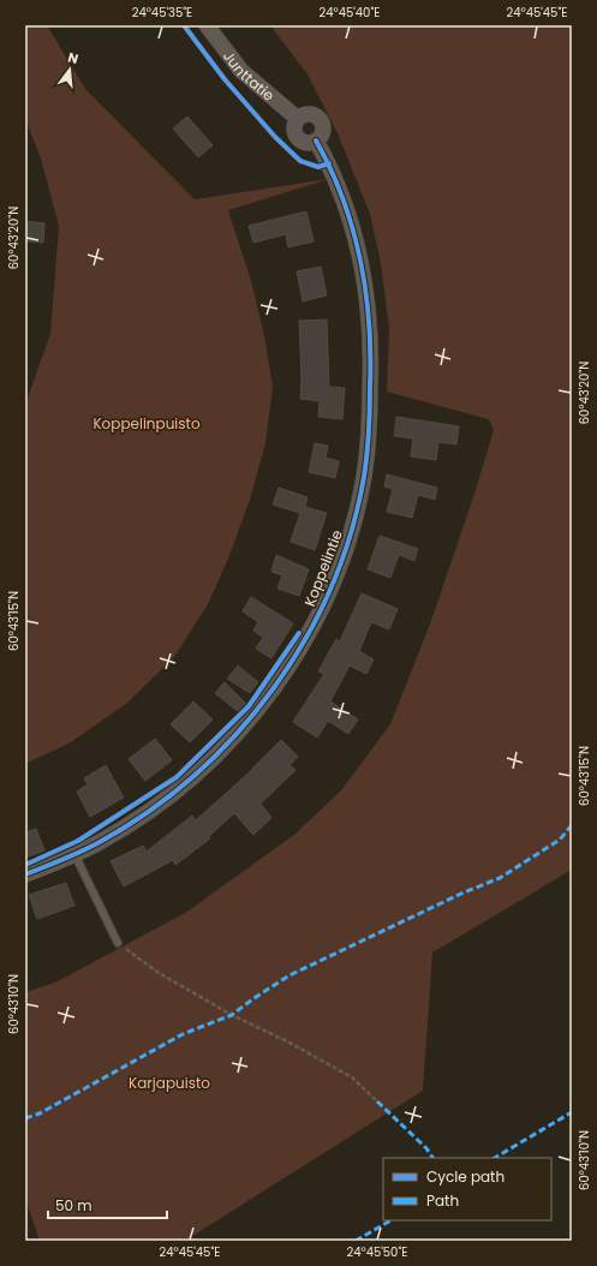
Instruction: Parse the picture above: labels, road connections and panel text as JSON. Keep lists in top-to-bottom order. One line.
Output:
{"streets":{"street":["Junttatie","Koppelintie"]},"crossings":[["Junttatie","Koppelintie"]],"parks":["Koppelinpuisto","Karjapuisto"],"legend":["Cycle path","Path"],"scale_bar":"50 m","north":"top","coordinates":["24°45'35\"E","24°45'40\"E","24°45'45\"E","60°43'20\"N","60°43'15\"N","60°43'10\"N","24°45'50\"E"]}
